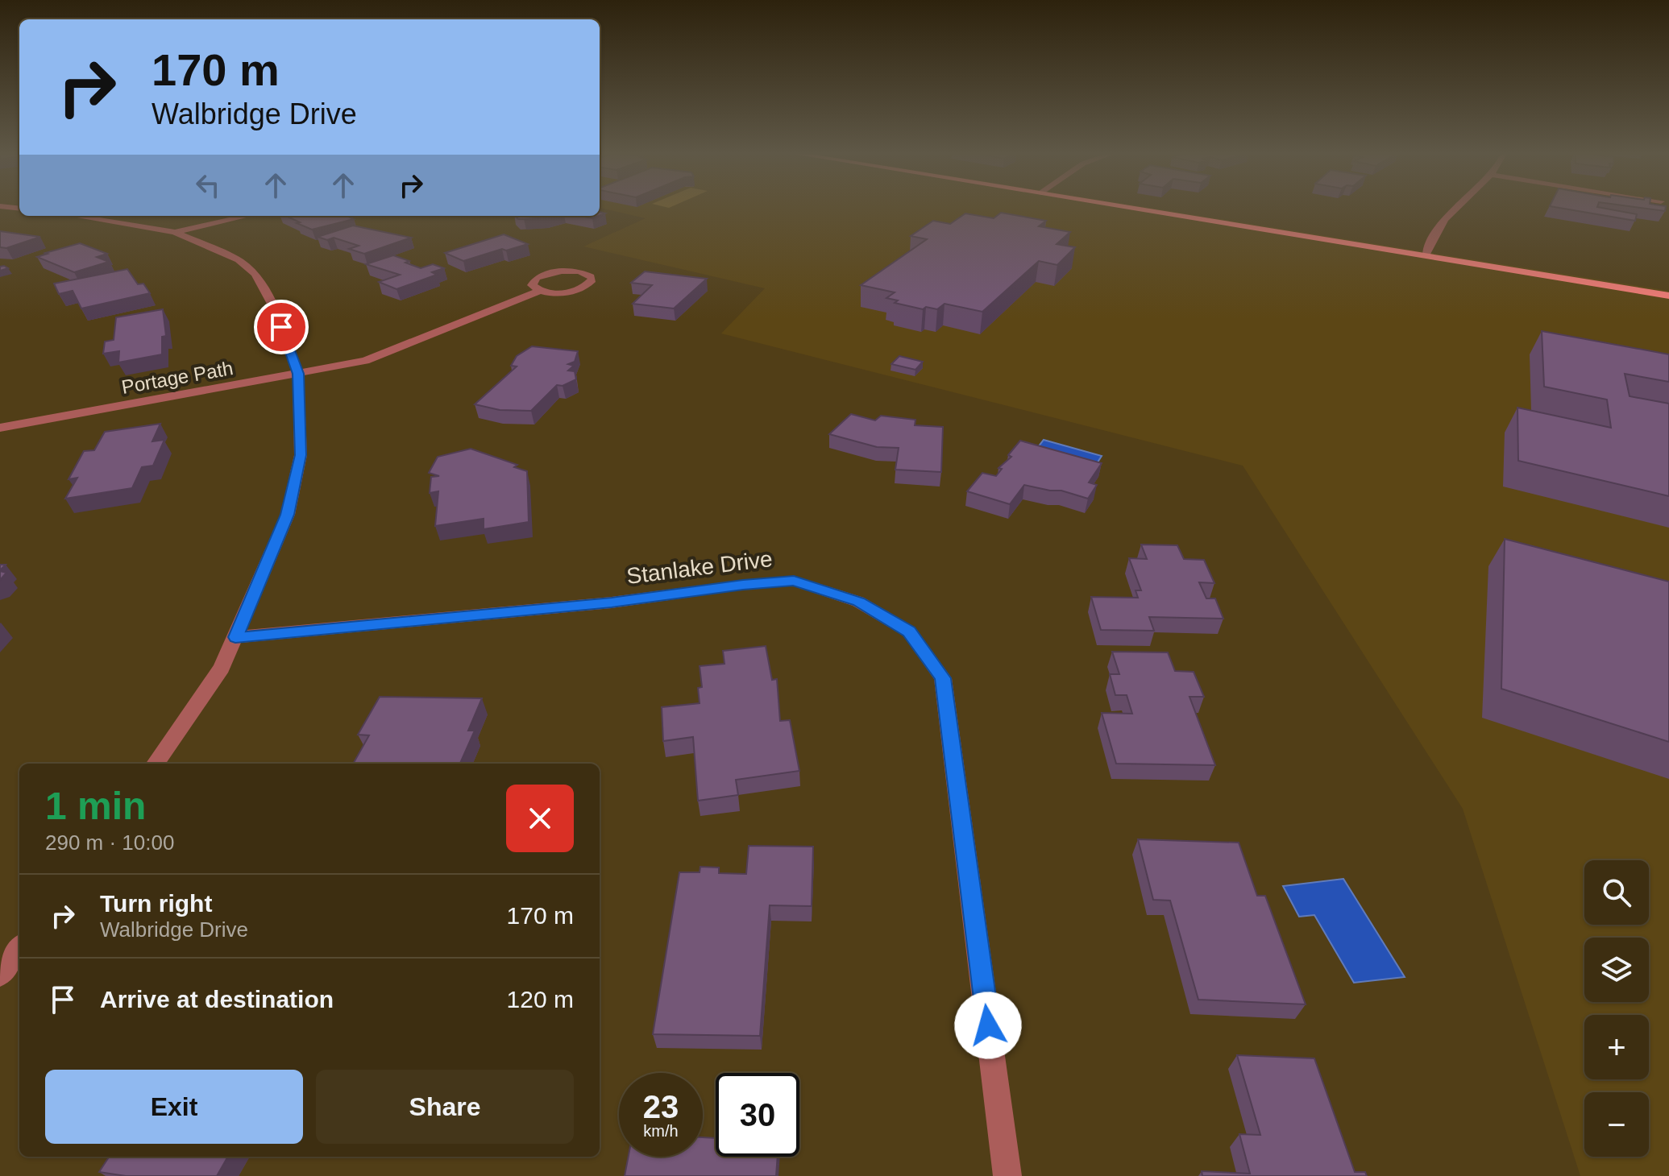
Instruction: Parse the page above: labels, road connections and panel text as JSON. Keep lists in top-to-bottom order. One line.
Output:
{"streets":{"street":["Portage Path","Stanlake Drive"]},"page":{"turn":["170 m","Walbridge Drive"],"heading":["1 min","290 m · 10:00"],"map_buttons":["+","−"],"list":[{"name":"Turn right","note":"Walbridge Drive","value":"170 m"},{"name":"Arrive at destination","value":"120 m"}],"buttons":["Exit","Share"],"speed":"23 km/h","limit":"30"}}
